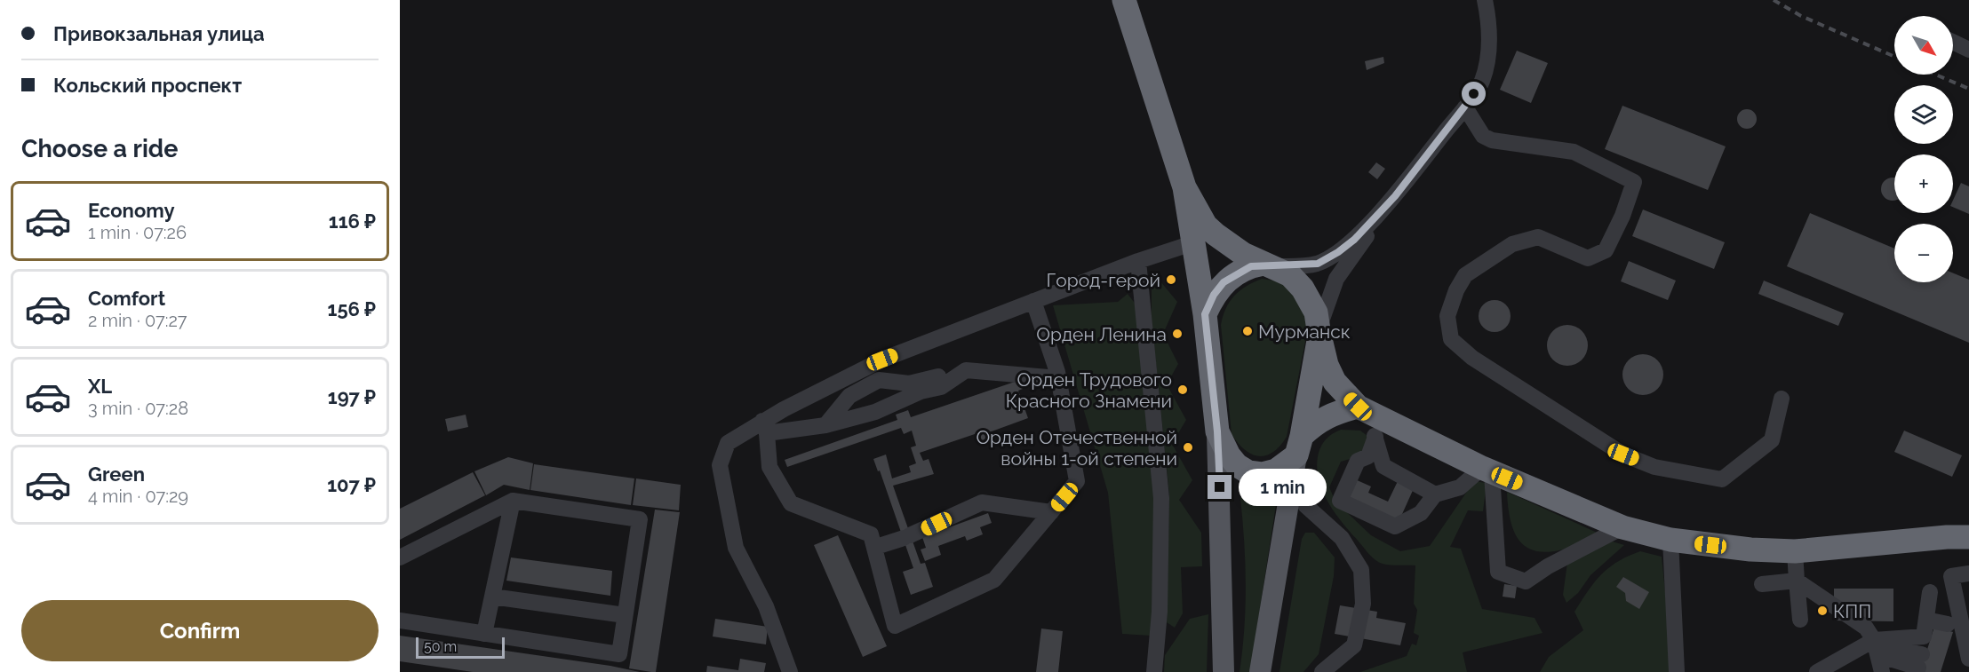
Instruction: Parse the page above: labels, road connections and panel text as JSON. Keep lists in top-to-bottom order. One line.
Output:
{"places":["Город-герой","Мурманск","Орден Ленина","Орден Трудового Красного Знамени","Орден Отечественной войны 1-ой степени","КПП"],"scale_bar":"50 m","north":"bottom right","page":{"banner":["Привокзальная улица","Кольский проспект"],"map_buttons":["+","−"],"heading":"Choose a ride","list":[{"name":"Economy","note":"1 min · 07:26","value":"116 ₽"},{"name":"Comfort","note":"2 min · 07:27","value":"156 ₽"},{"name":"XL","note":"3 min · 07:28","value":"197 ₽"},{"name":"Green","note":"4 min · 07:29","value":"107 ₽"}],"bubble":"1 min","buttons":"Confirm","scale":"50 m"}}
